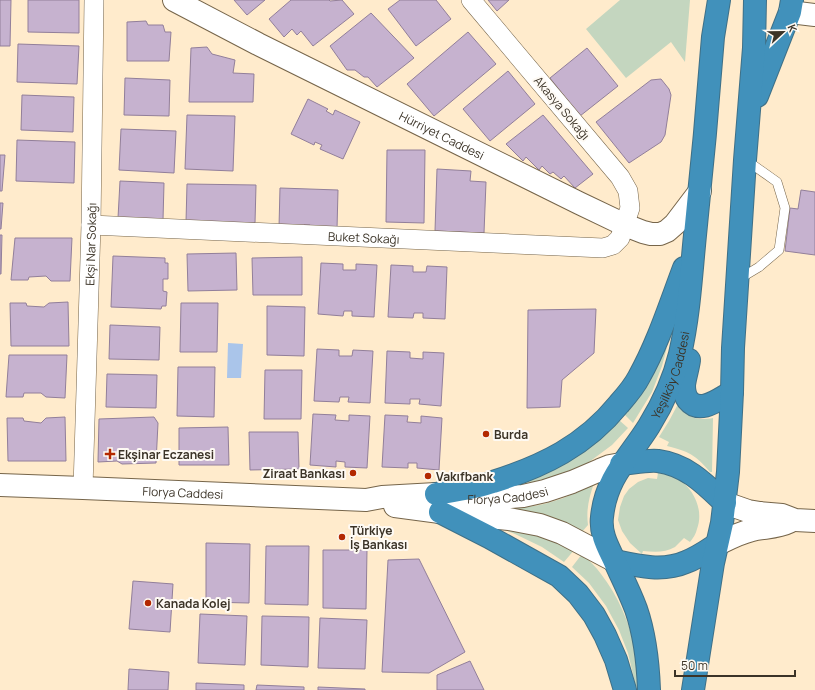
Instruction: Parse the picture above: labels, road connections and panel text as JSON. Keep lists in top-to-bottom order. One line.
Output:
{"streets":{"highway":["Yeşilköy Caddesi"],"main road":["Hürriyet Caddesi","Florya Caddesi"],"street":["Akasya Sokağı","Buket Sokağı","Ekşi Nar Sokağı"]},"crossings":[["Akasya Sokağı","Hürriyet Caddesi"],["Akasya Sokağı","Buket Sokağı"],["Hürriyet Caddesi","Buket Sokağı"],["Hürriyet Caddesi","Yeşilköy Caddesi"],["Buket Sokağı","Ekşi Nar Sokağı"],["Ekşi Nar Sokağı","Florya Caddesi"],["Yeşilköy Caddesi","Florya Caddesi"]],"places":{"other":["Burda","Ziraat Bankası","Vakıfbank","Türkiye İş Bankası","Kanada Kolej"],"health":["Ekşinar Eczanesi"]},"scale_bar":"50 m","north":"right"}
